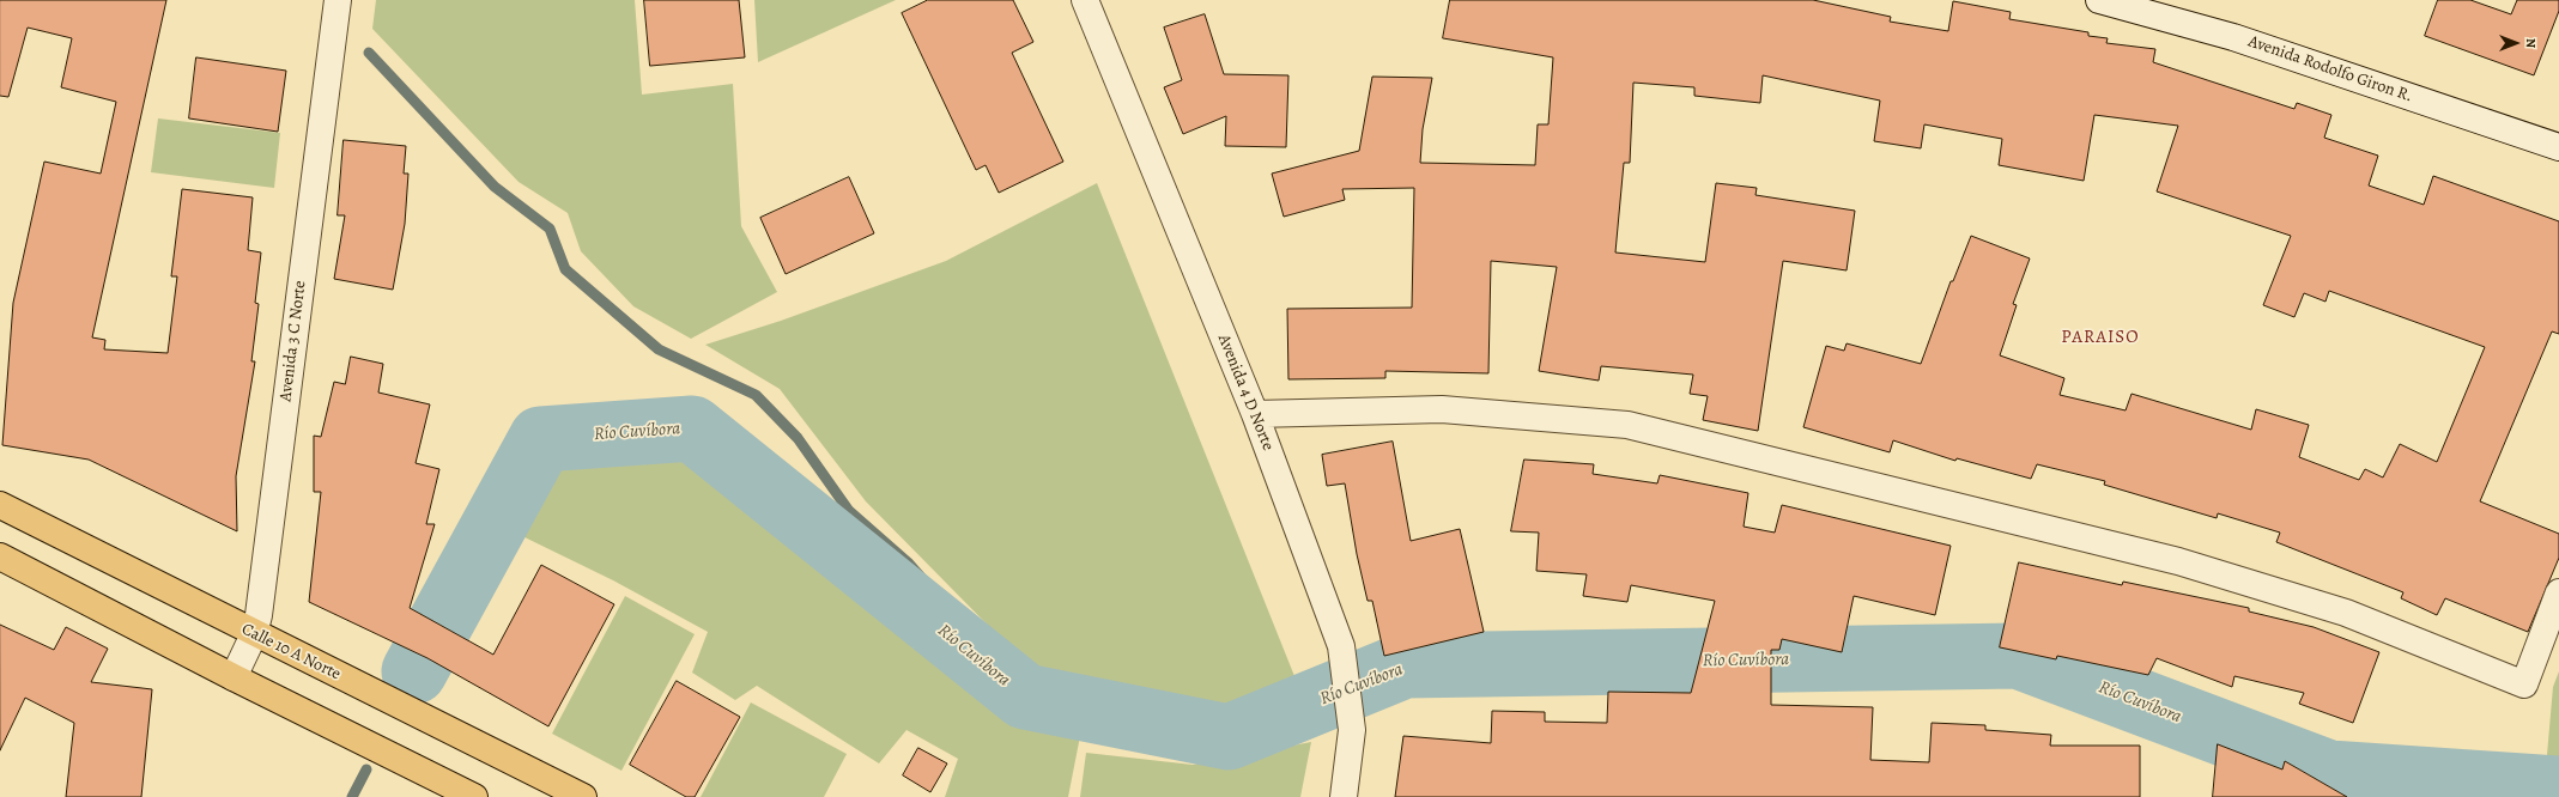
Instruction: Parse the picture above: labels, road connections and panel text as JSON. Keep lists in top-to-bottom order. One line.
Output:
{"streets":{"main road":["Calle 10 A Norte"],"street":["Avenida Rodolfo Giron R.","Avenida 3 C Norte","Avenida 4 D Norte"]},"crossings":[["Avenida 3 C Norte","Calle 10 A Norte"]],"districts":["PARAISO"],"water":["Río Cuvíbora"],"north":"right"}
